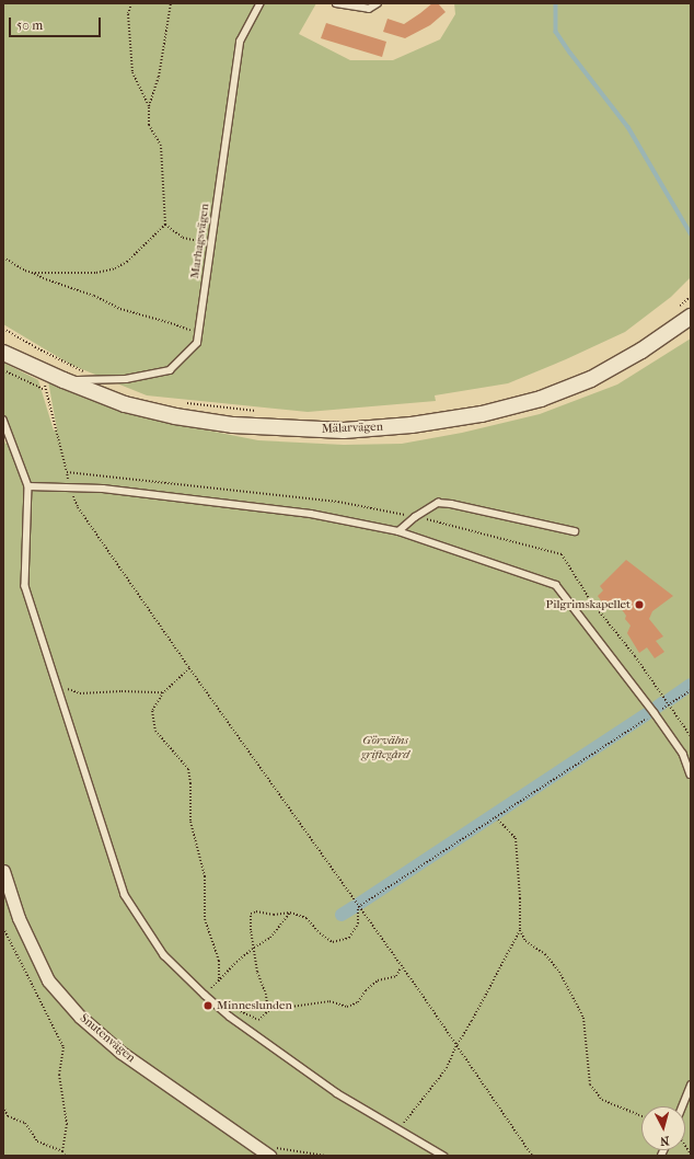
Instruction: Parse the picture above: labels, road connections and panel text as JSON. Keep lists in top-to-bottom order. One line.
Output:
{"streets":{"street":["Mälarvägen","Snutenvägen"],"lane":["Marhagsvägen"]},"crossings":[["Marhagsvägen","Mälarvägen"]],"parks":["Görvälns griftegård"],"places":["Pilgrimskapellet","Minneslunden"],"scale_bar":"50 m","north":"bottom"}
